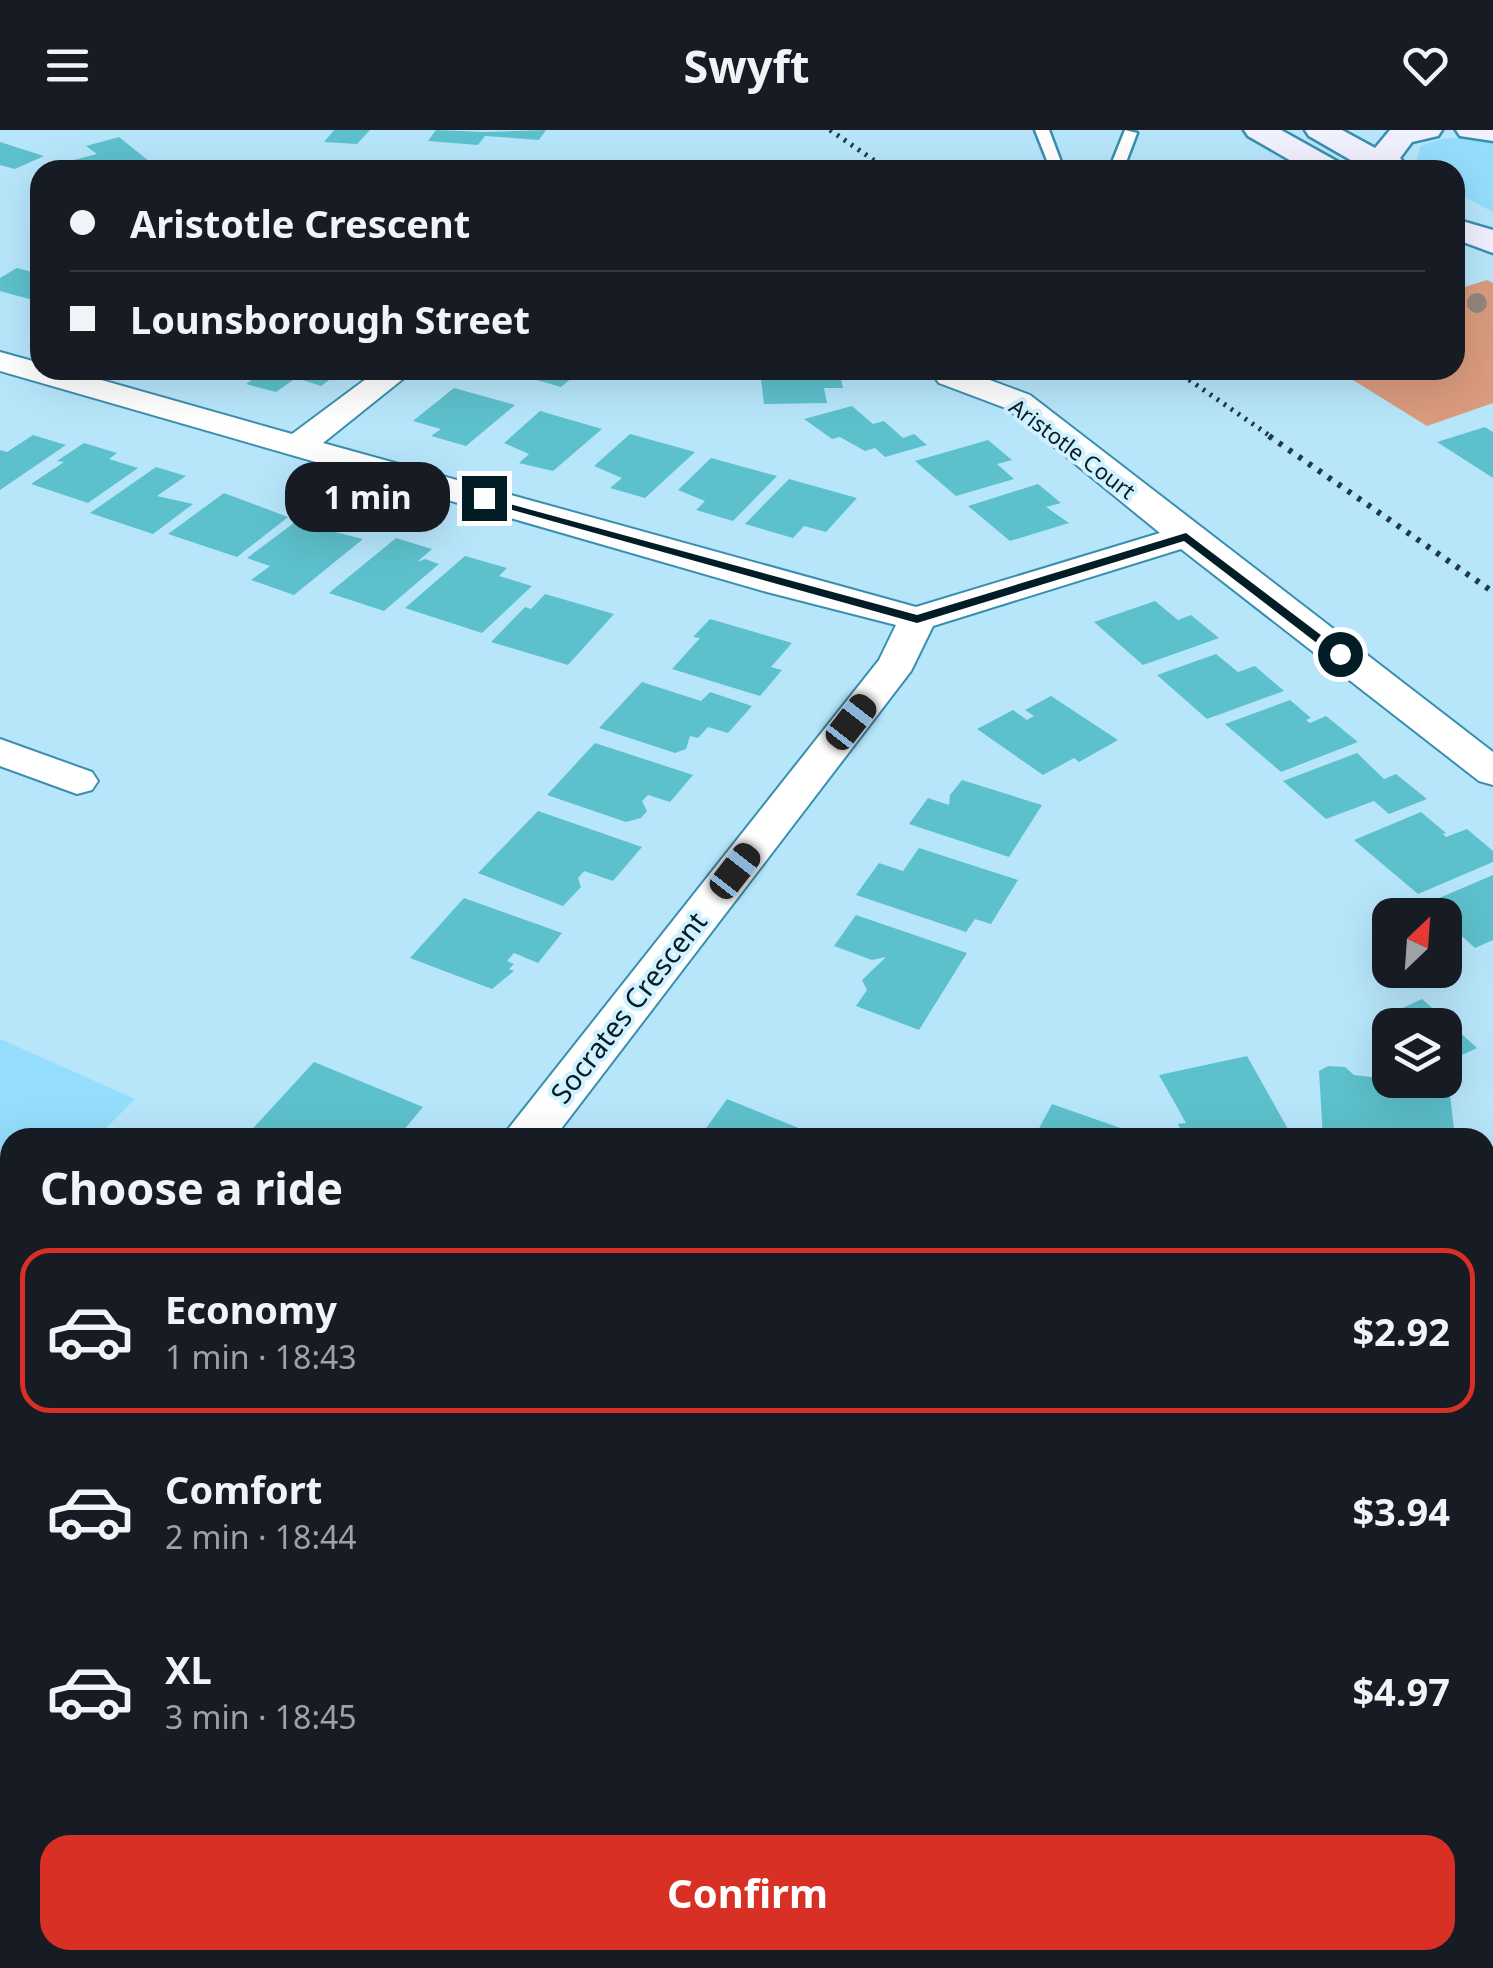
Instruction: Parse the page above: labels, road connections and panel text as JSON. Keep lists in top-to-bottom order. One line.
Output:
{"streets":{"street":["Aristotle Court","Socrates Crescent"]},"north":"top right","page":{"header":"Swyft","banner":["Aristotle Crescent","Lounsborough Street"],"bubble":"1 min","heading":"Choose a ride","list":[{"name":"Economy","note":"1 min · 18:43","value":"$2.92"},{"name":"Comfort","note":"2 min · 18:44","value":"$3.94"},{"name":"XL","note":"3 min · 18:45","value":"$4.97"}],"buttons":"Confirm"}}
